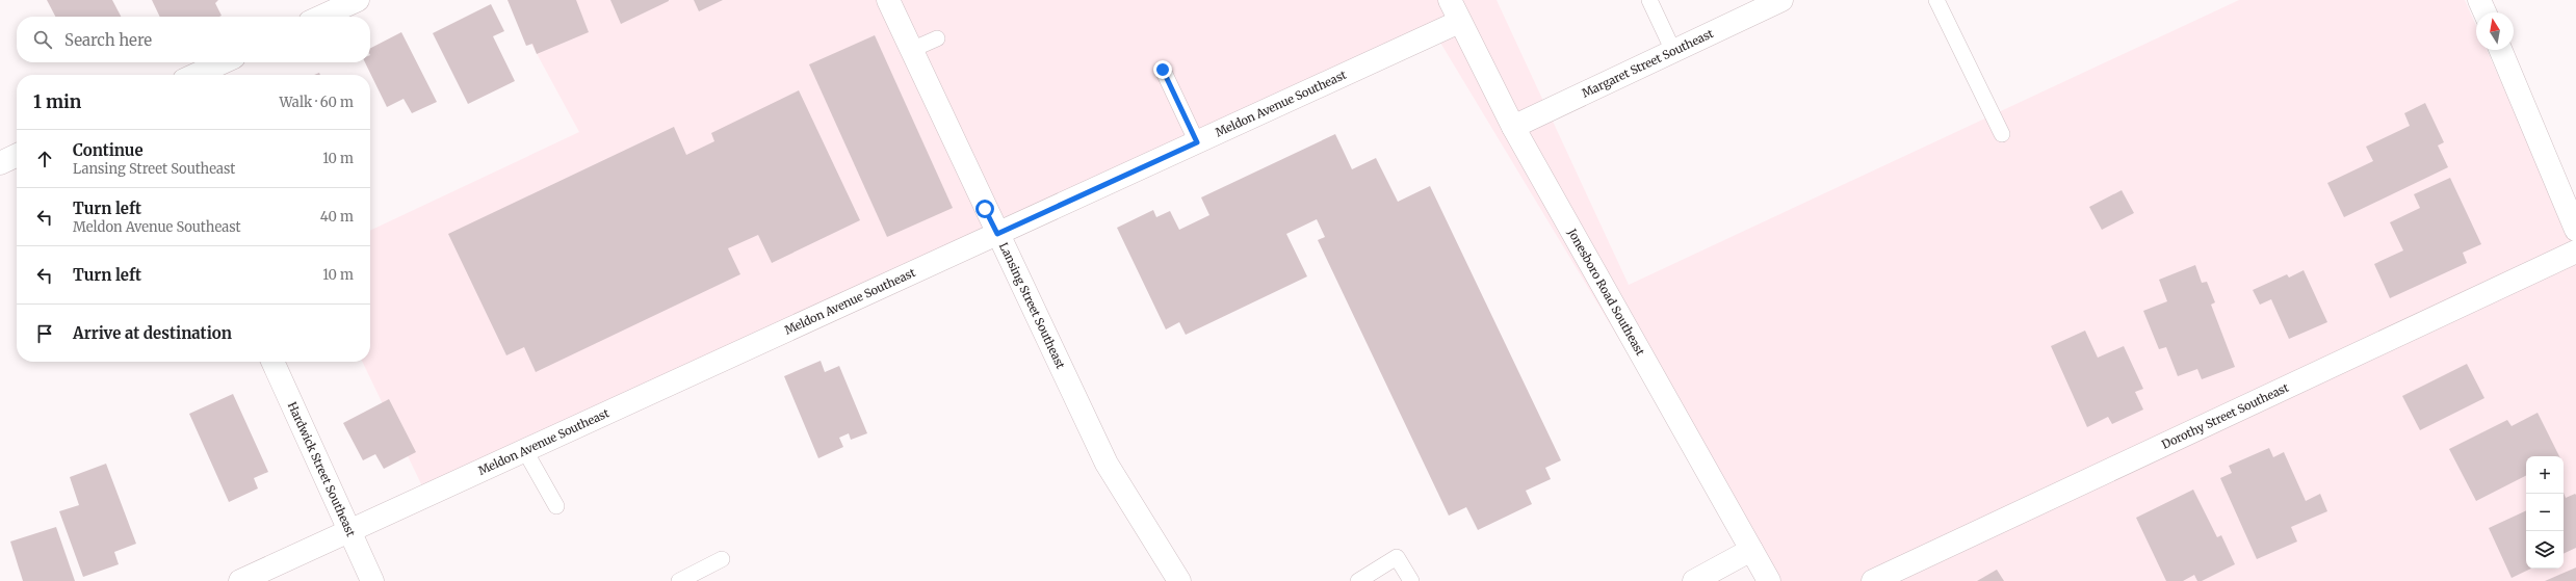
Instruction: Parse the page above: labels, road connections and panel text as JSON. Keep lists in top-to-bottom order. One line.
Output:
{"streets":{"street":["Margaret Street Southeast","Meldon Avenue Southeast","Jonesboro Road Southeast","Lansing Street Southeast","Dorothy Street Southeast","Hardwick Street Southeast"]},"crossings":[["Margaret Street Southeast","Jonesboro Road Southeast"],["Meldon Avenue Southeast","Jonesboro Road Southeast"],["Meldon Avenue Southeast","Lansing Street Southeast"],["Meldon Avenue Southeast","Hardwick Street Southeast"]],"north":"top","page":{"search":"Search here","heading":["1 min","Walk · 60 m"],"list":[["Continue","Lansing Street Southeast","10 m"],["Turn left","Meldon Avenue Southeast","40 m"],["Turn left","10 m"],"Arrive at destination"],"map_buttons":["+","−"]}}
